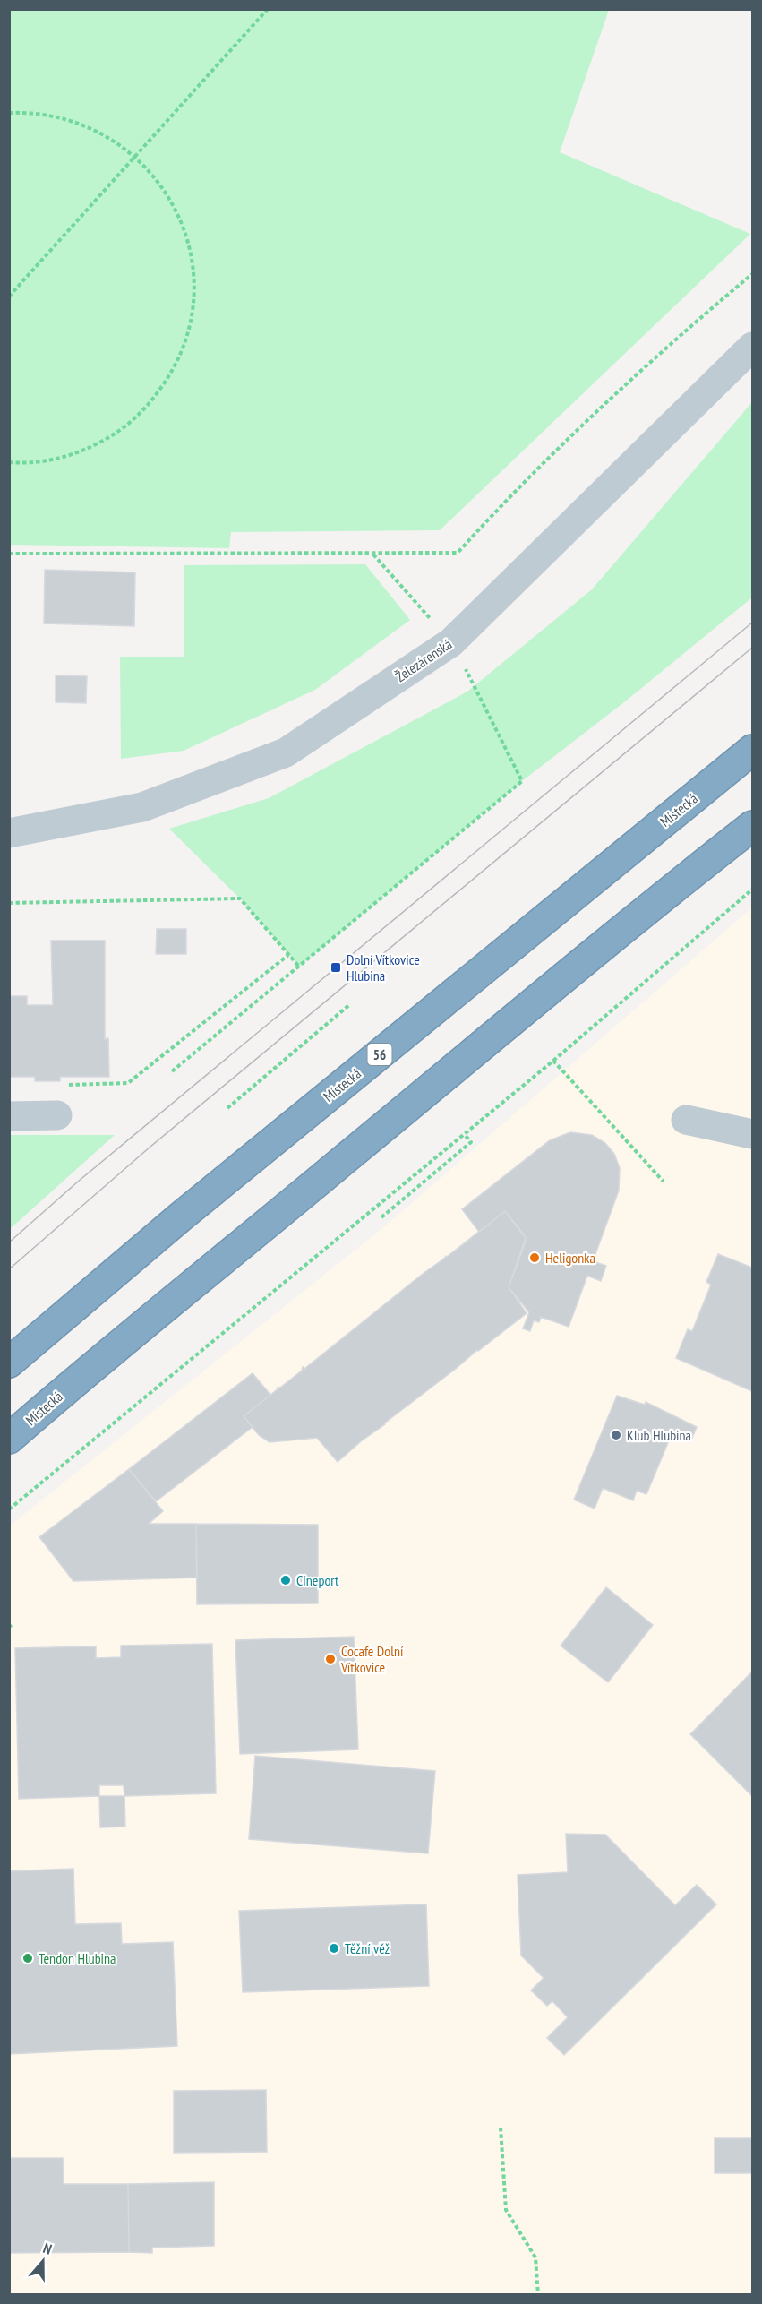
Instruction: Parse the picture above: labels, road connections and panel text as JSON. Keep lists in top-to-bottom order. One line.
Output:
{"streets":{"highway":["Místecká","56"],"street":["Železárenská"]},"places":{"transit":["Dolní Vítkovice Hlubina"],"other":["Heligonka","Klub Hlubina","Cineport","Cocafe Dolní Vítkovice","Těžní věž","Tendon Hlubina"]},"north":"top"}
